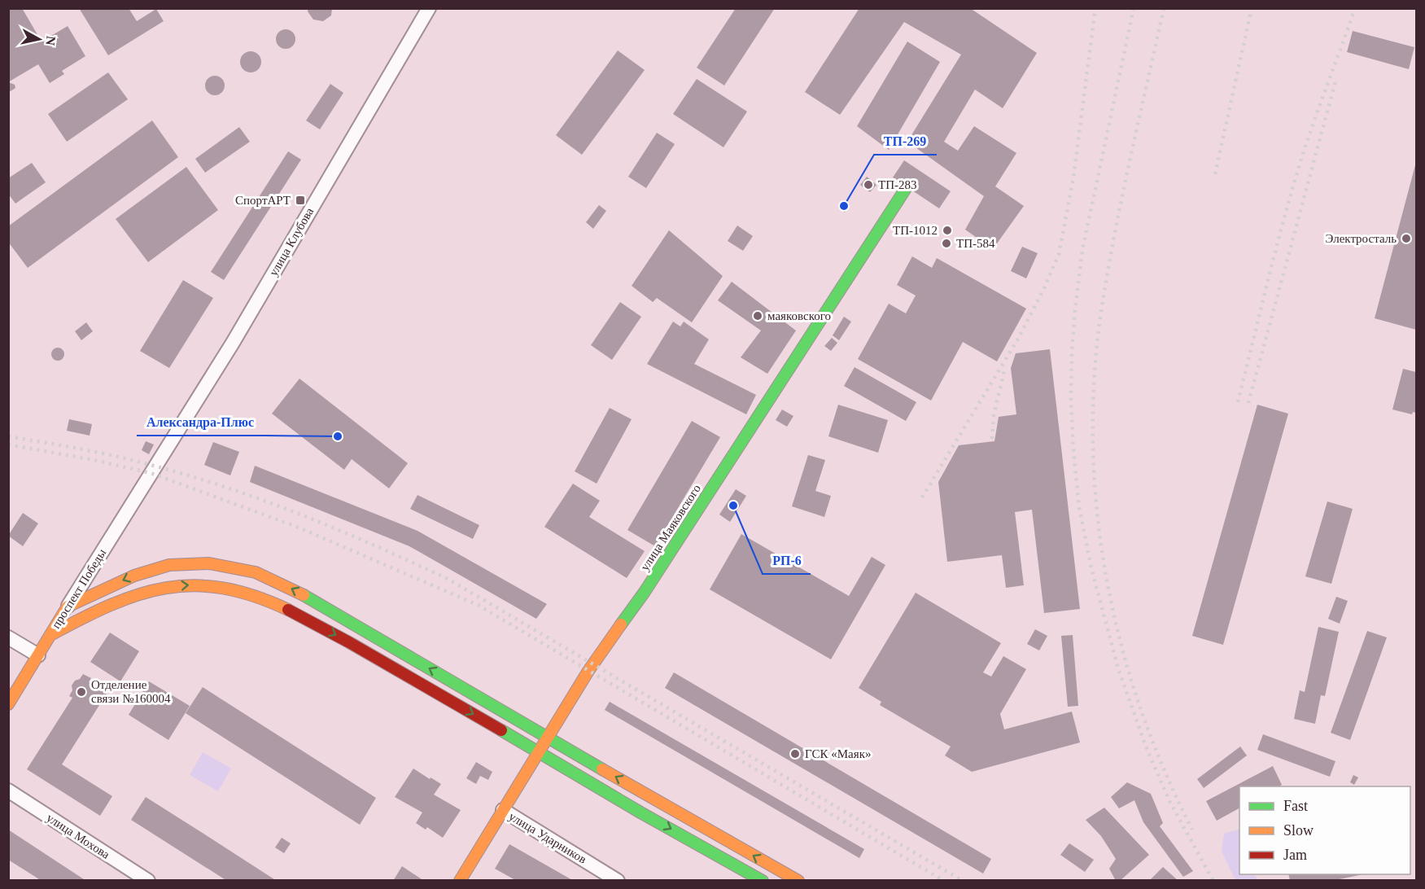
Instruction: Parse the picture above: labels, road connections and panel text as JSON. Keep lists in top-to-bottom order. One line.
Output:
{"streets":{"main road":["улица Маяковского","проспект Победы"],"street":["улица Клубова","улица Мохова","улица Ударников"]},"crossings":[["улица Клубова","проспект Победы"],["улица Маяковского","улица Ударников"]],"places":{"other":["ТП-283","ТП-269","ТП-1012","Электросталь","ТП-584","маяковского","Александра-Плюс","РП-6","Отделение связи №160004","ГСК «Маяк»"],"transit":["СпортАРТ"]},"legend":["Fast","Slow","Jam"],"north":"right"}
